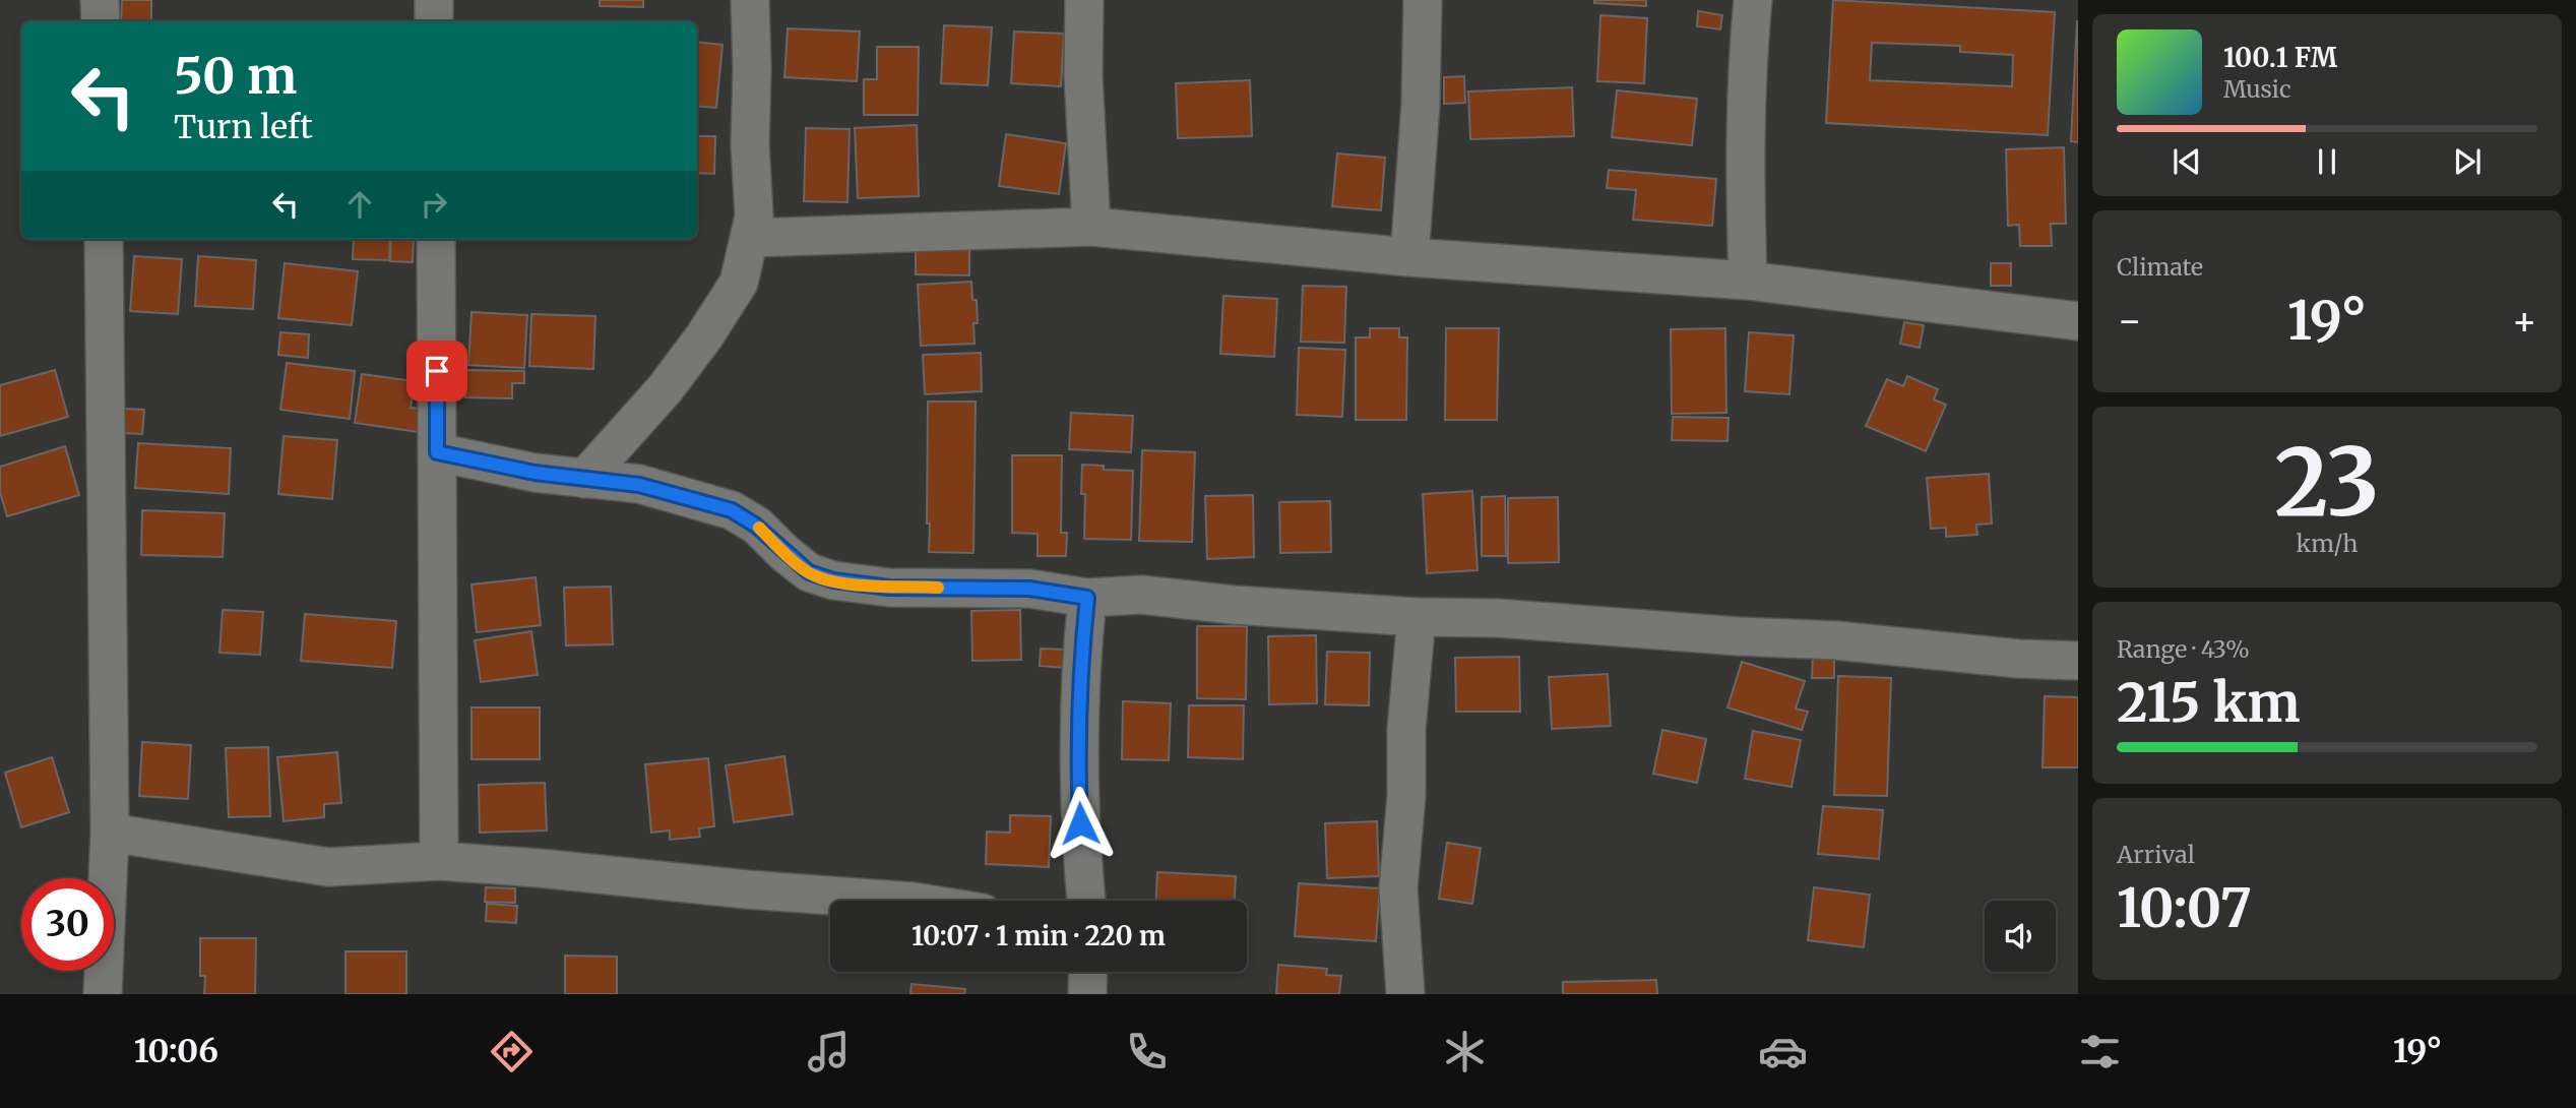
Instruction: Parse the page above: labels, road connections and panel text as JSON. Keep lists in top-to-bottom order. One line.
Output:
{"page":{"turn":["50 m","Turn left"],"song":["100.1 FM","Music"],"tile":["Climate",["23","km/h"],["Range · 43%","215 km"],["Arrival","10:07"]],"heat":["−","19°","+"],"limit":"30","trip":"10:07 · 1 min · 220 m","tabs":["10:06","19°"]}}
